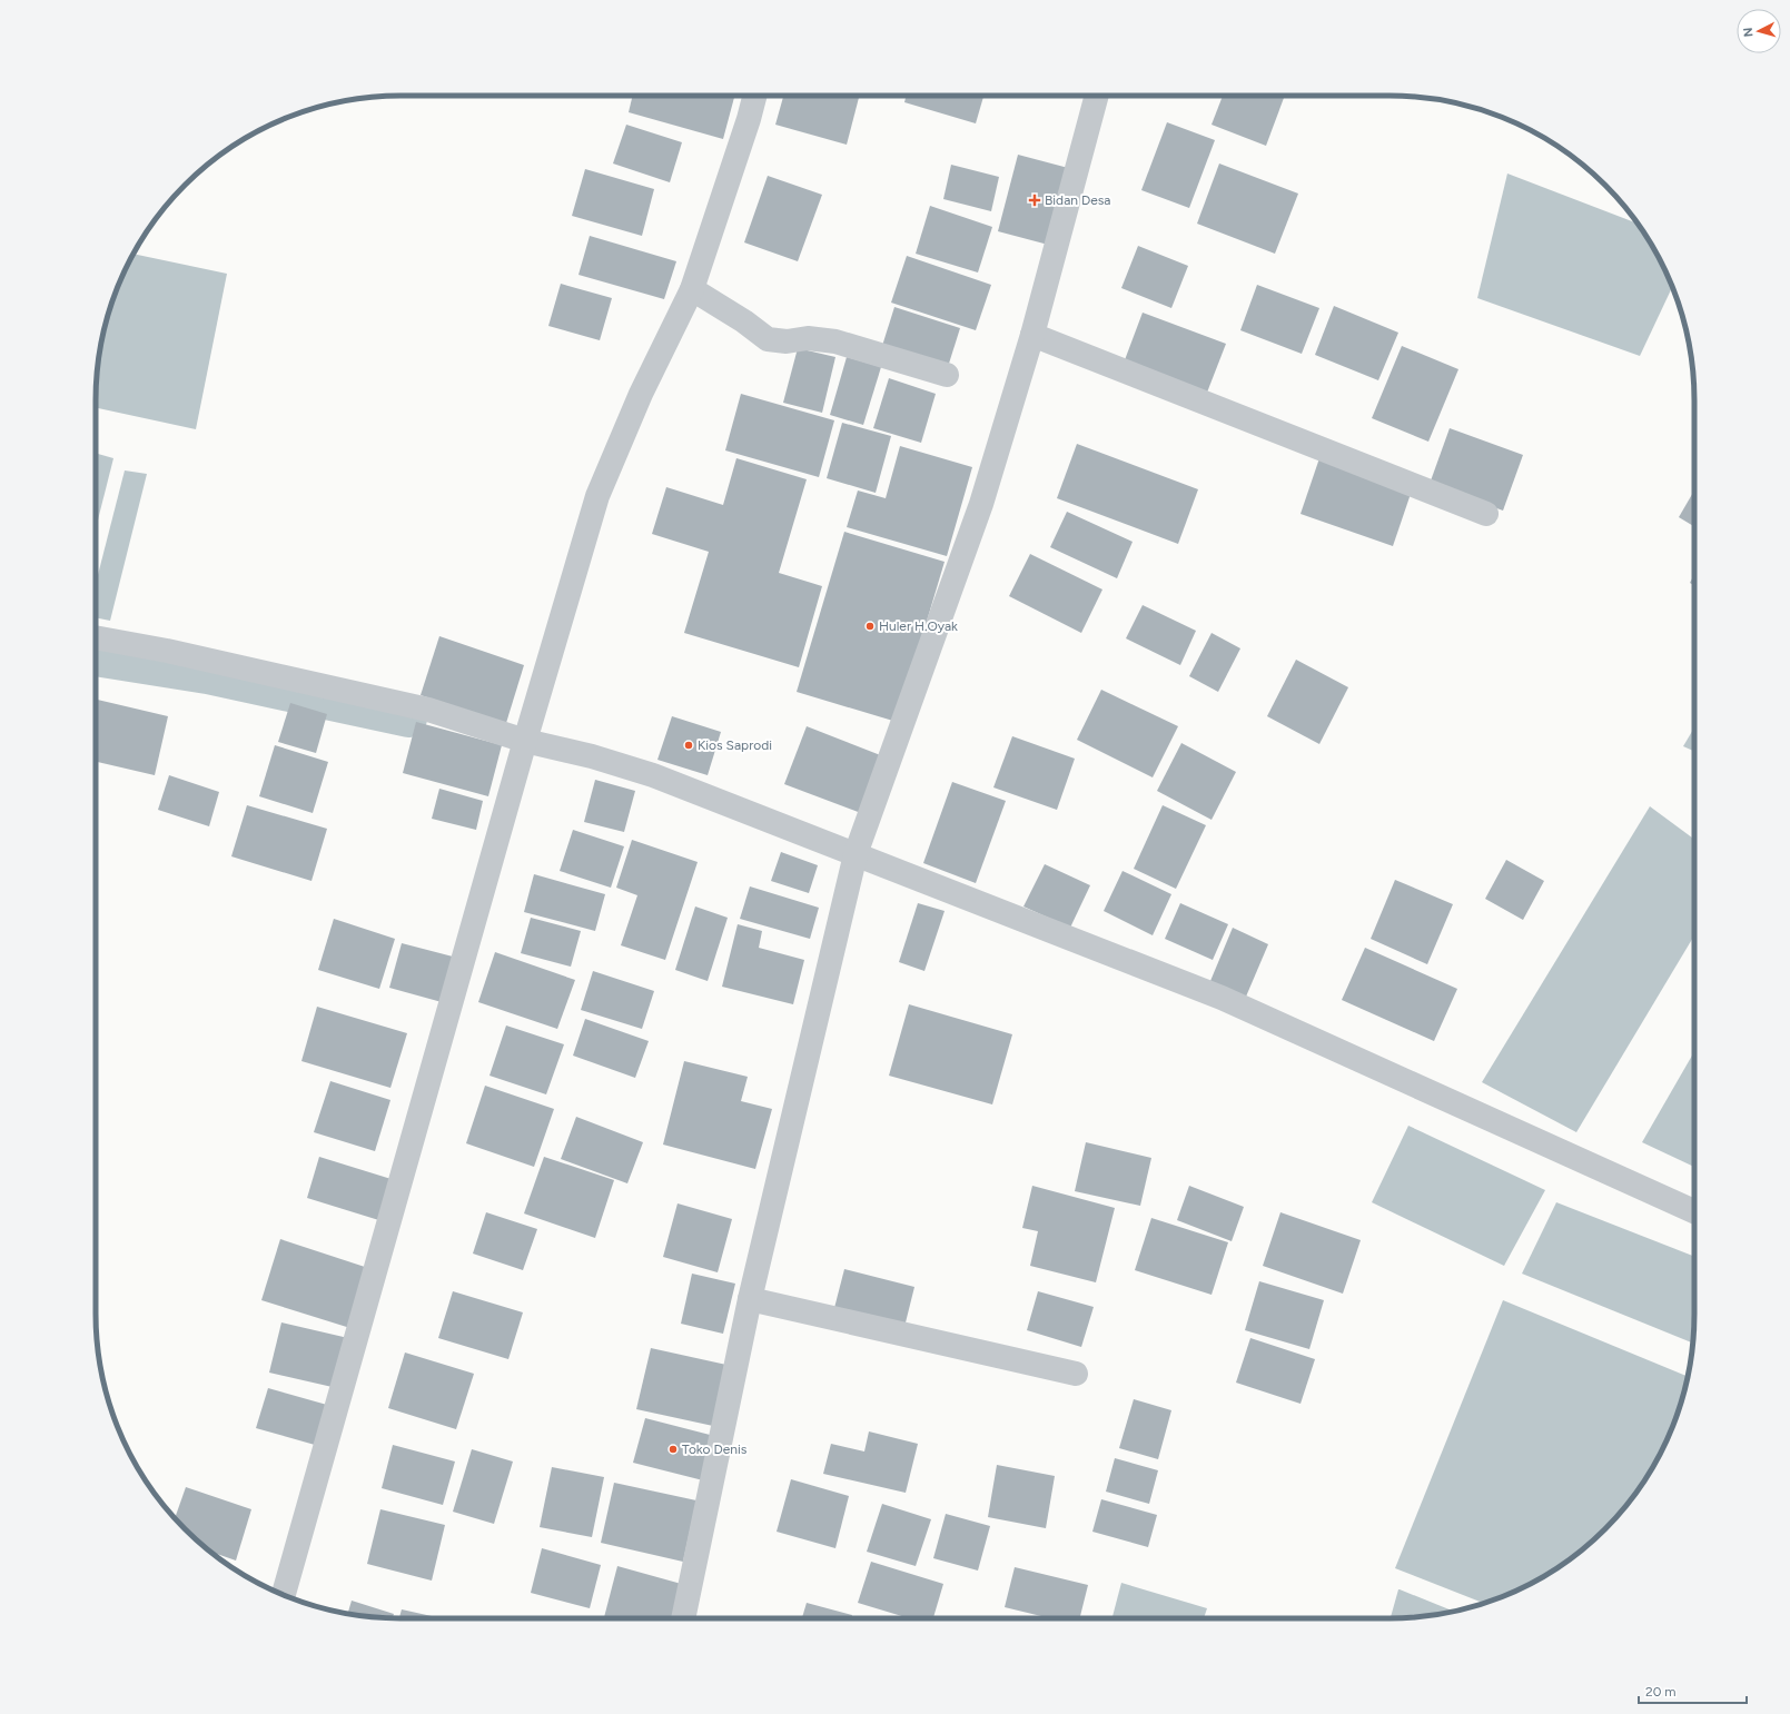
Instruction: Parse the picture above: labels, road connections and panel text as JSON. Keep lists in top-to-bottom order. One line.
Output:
{"places":{"health":["Bidan Desa"],"other":["Huler H.Oyak","Kios Saprodi","Toko Denis"]},"scale_bar":"20 m","north":"left"}
